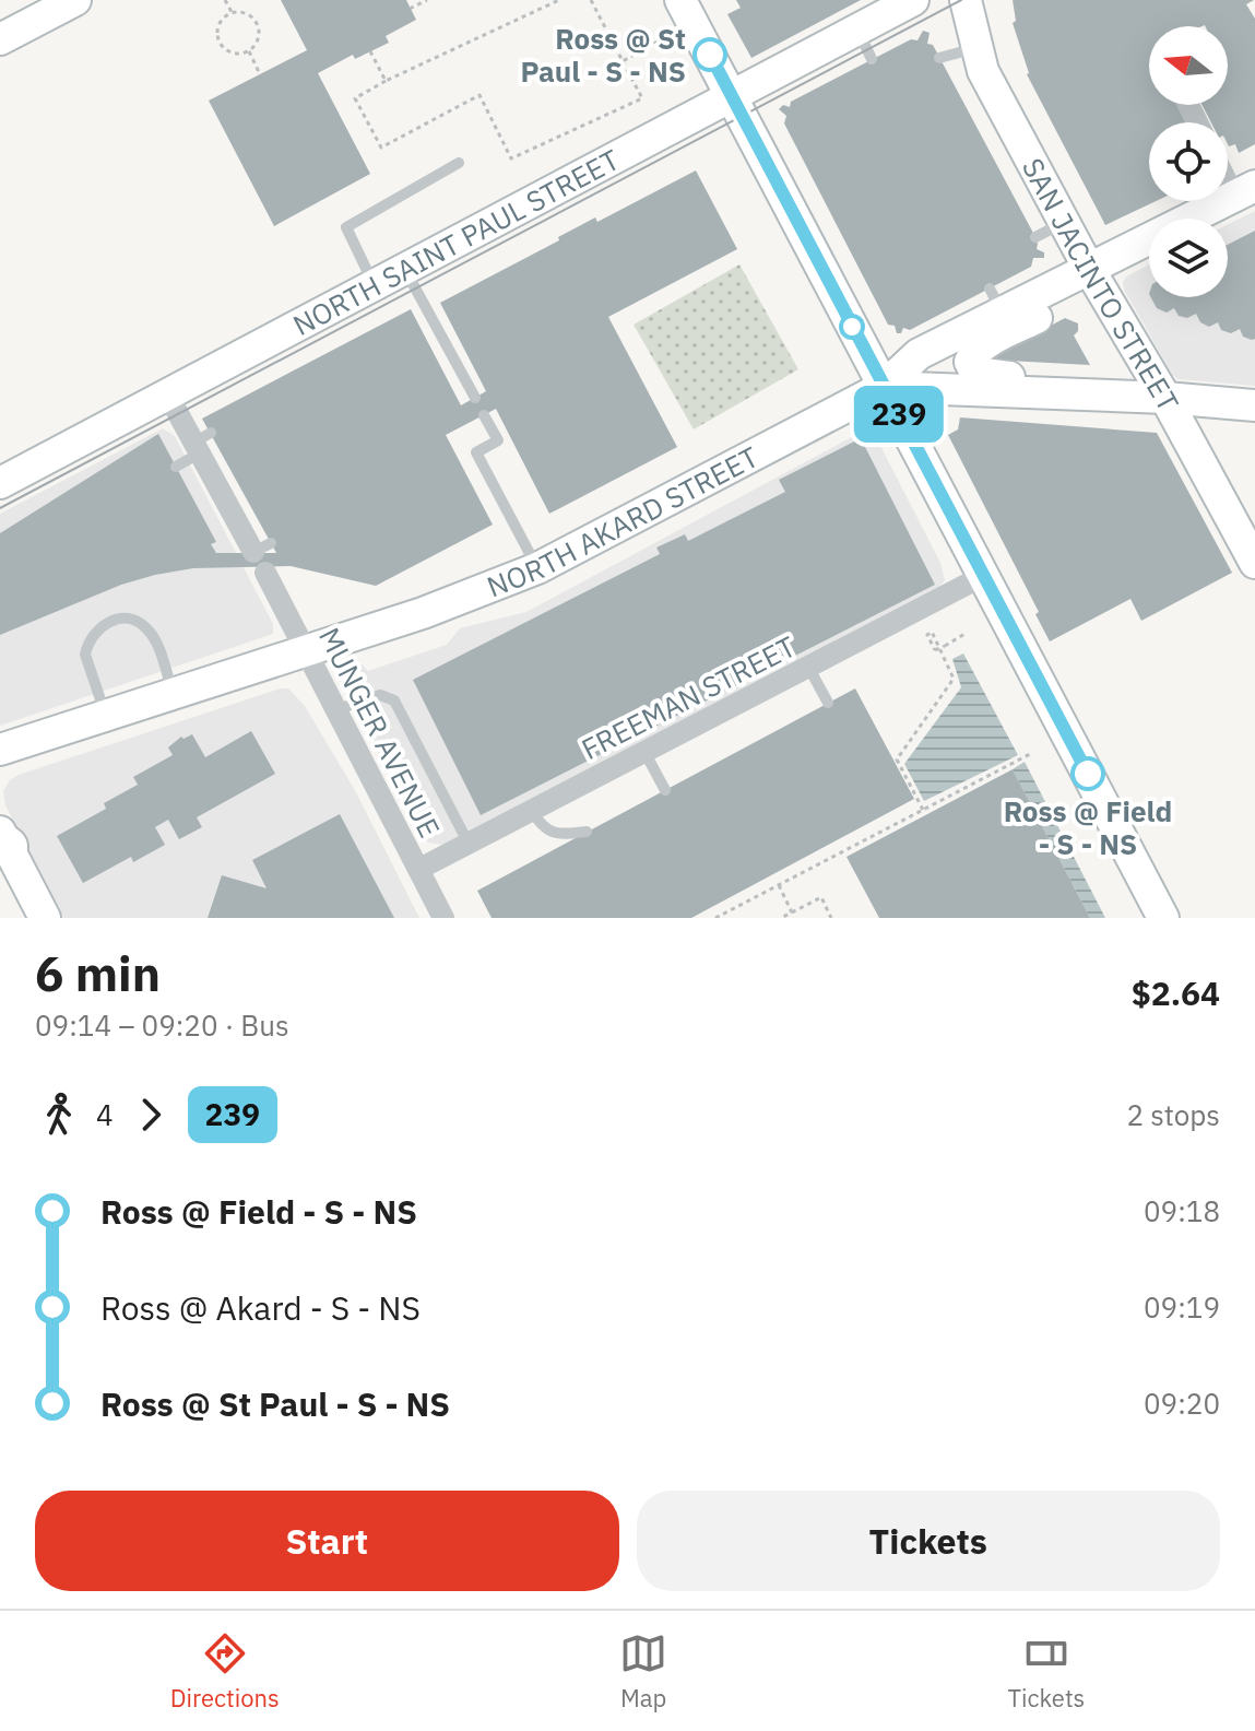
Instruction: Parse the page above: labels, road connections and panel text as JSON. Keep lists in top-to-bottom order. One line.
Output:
{"streets":{"main road":["NORTH SAINT PAUL STREET","SAN JACINTO STREET","NORTH AKARD STREET"],"street":["FREEMAN STREET","MUNGER AVENUE"]},"crossings":[["SAN JACINTO STREET","NORTH AKARD STREET"],["NORTH AKARD STREET","MUNGER AVENUE"],["FREEMAN STREET","MUNGER AVENUE"]],"places":["Ross @ St Paul - S - NS","Ross @ Field - S - NS"],"lines":["bus line 239"],"north":"left","page":{"on_map":"239","heading":["6 min","09:14 – 09:20 · Bus","$2.64"],"legs":["4","239","2 stops"],"list":[{"name":"Ross @ Field - S - NS","value":"09:18"},{"name":"Ross @ Akard - S - NS","value":"09:19"},{"name":"Ross @ St Paul - S - NS","value":"09:20"}],"buttons":["Start","Tickets"],"tabs":["Directions","Map","Tickets"]}}
